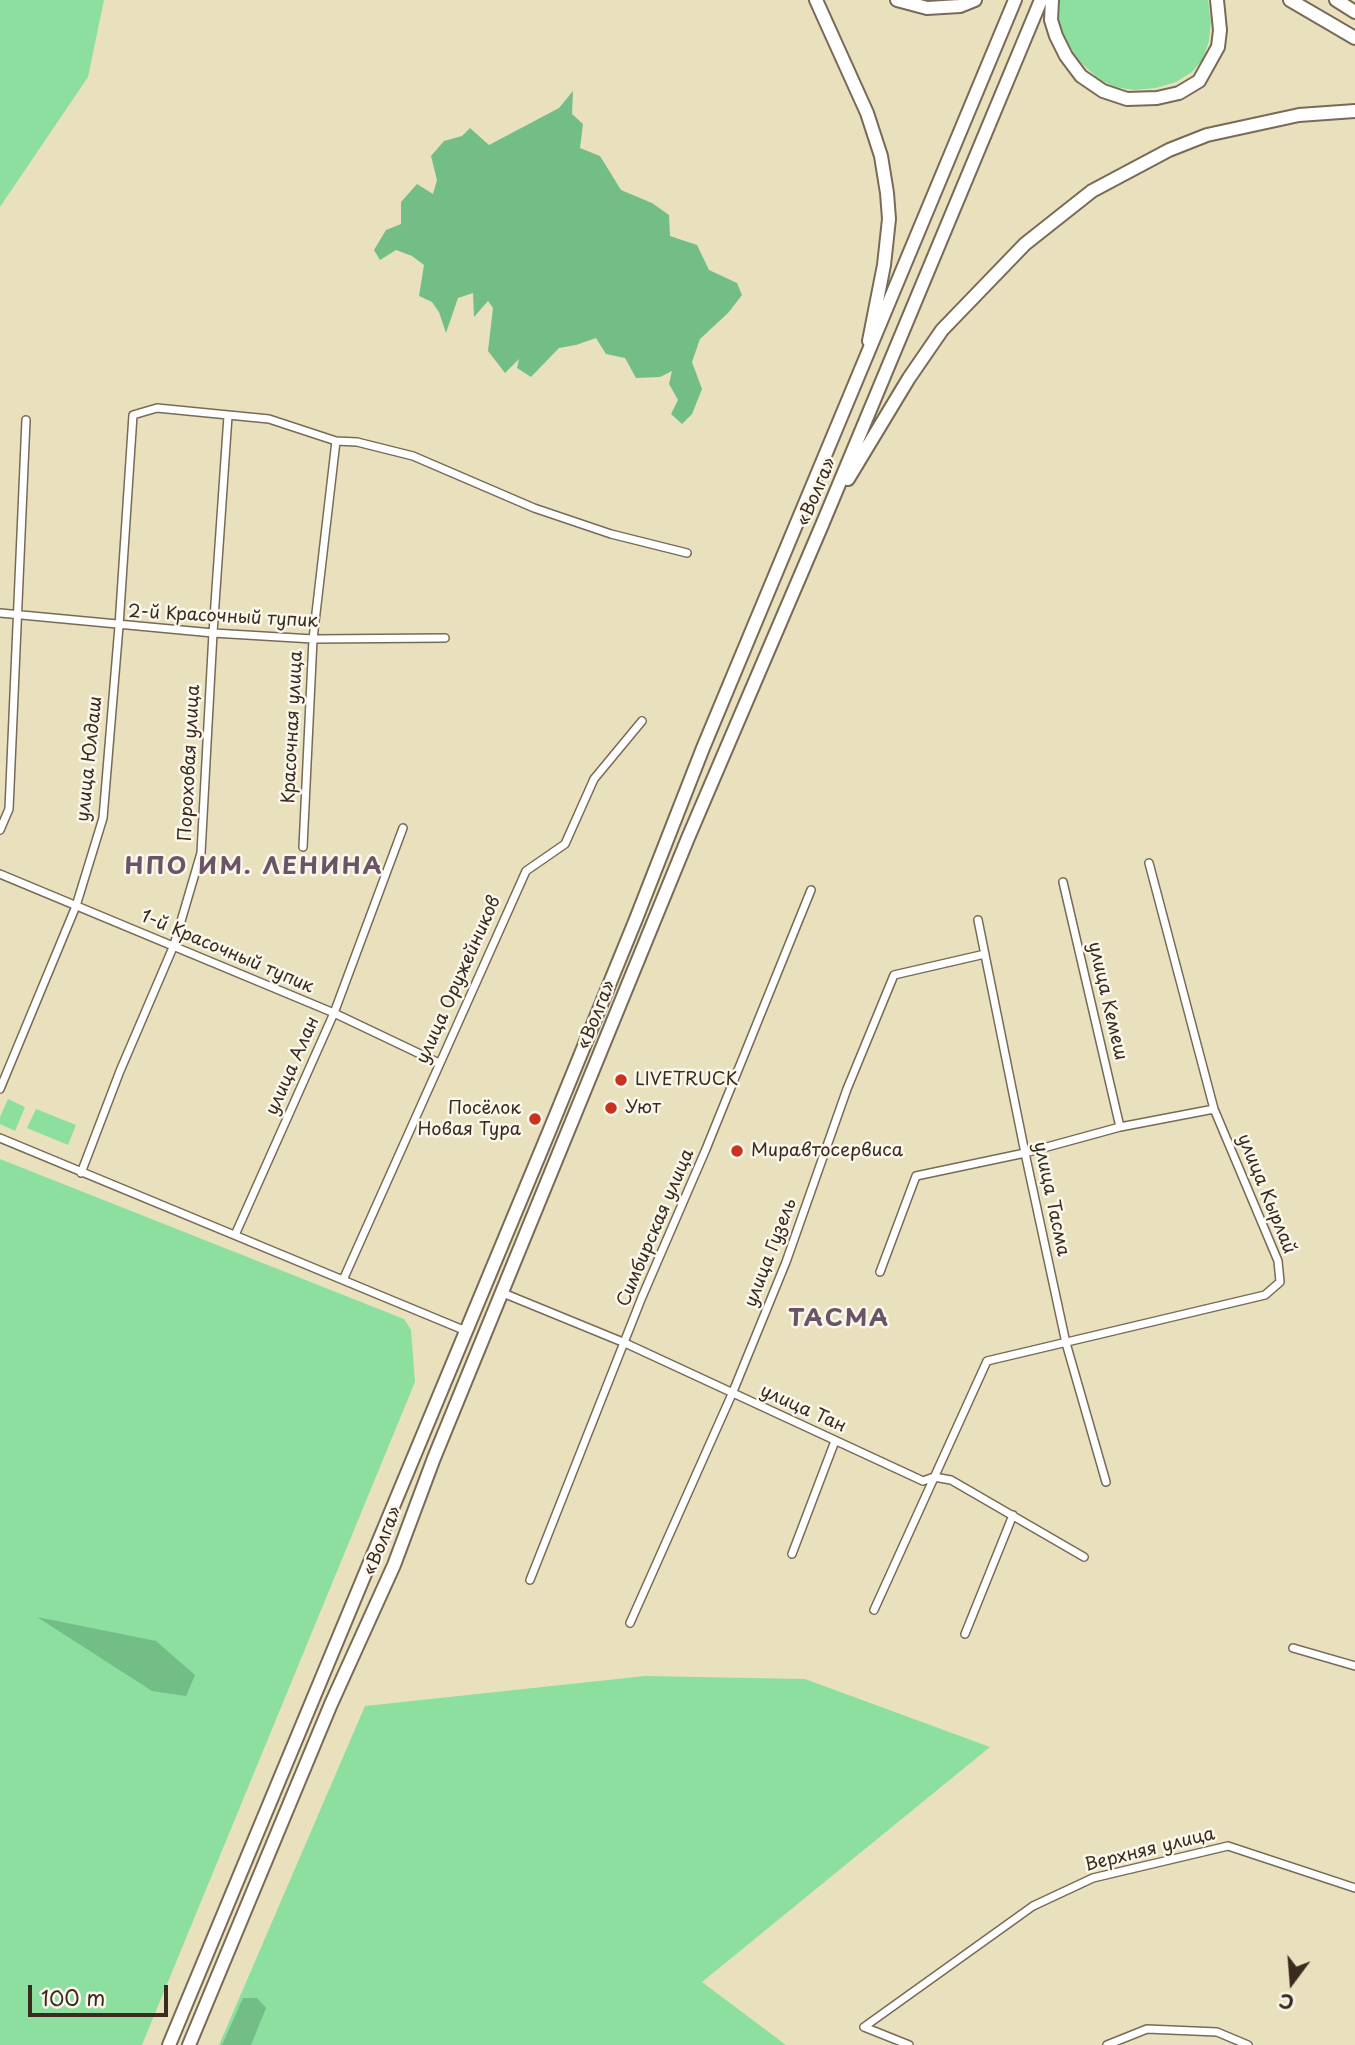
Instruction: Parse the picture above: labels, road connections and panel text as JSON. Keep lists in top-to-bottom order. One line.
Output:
{"streets":{"main road":["«Волга»"],"street":["2-й Красочный тупик","Красочная улица","улица Юлдаш","Пороховая улица","1-й Красочный тупик","улица Оружейников","улица Кемеш","улица Алан","улица Кырлай","улица Тасма","Симбирская улица","улица Гузель","улица Тан","Верхняя улица"]},"crossings":[["«Волга»","улица Тан"],["2-й Красочный тупик","Красочная улица"],["2-й Красочный тупик","улица Юлдаш"],["2-й Красочный тупик","Пороховая улица"],["улица Юлдаш","Пороховая улица"],["улица Юлдаш","1-й Красочный тупик"],["Пороховая улица","1-й Красочный тупик"],["1-й Красочный тупик","улица Оружейников"],["1-й Красочный тупик","улица Алан"],["улица Кырлай","улица Тасма"],["улица Кырлай","улица Тан"],["улица Тасма","улица Гузель"],["Симбирская улица","улица Тан"],["улица Гузель","улица Тан"]],"districts":["НПО ИМ. ЛЕНИНА","ТАСМА"],"places":["LIVETRUCK","Уют","Посёлок Новая Тура","Миравтосервиса"],"scale_bar":"100 m","north":"bottom"}
